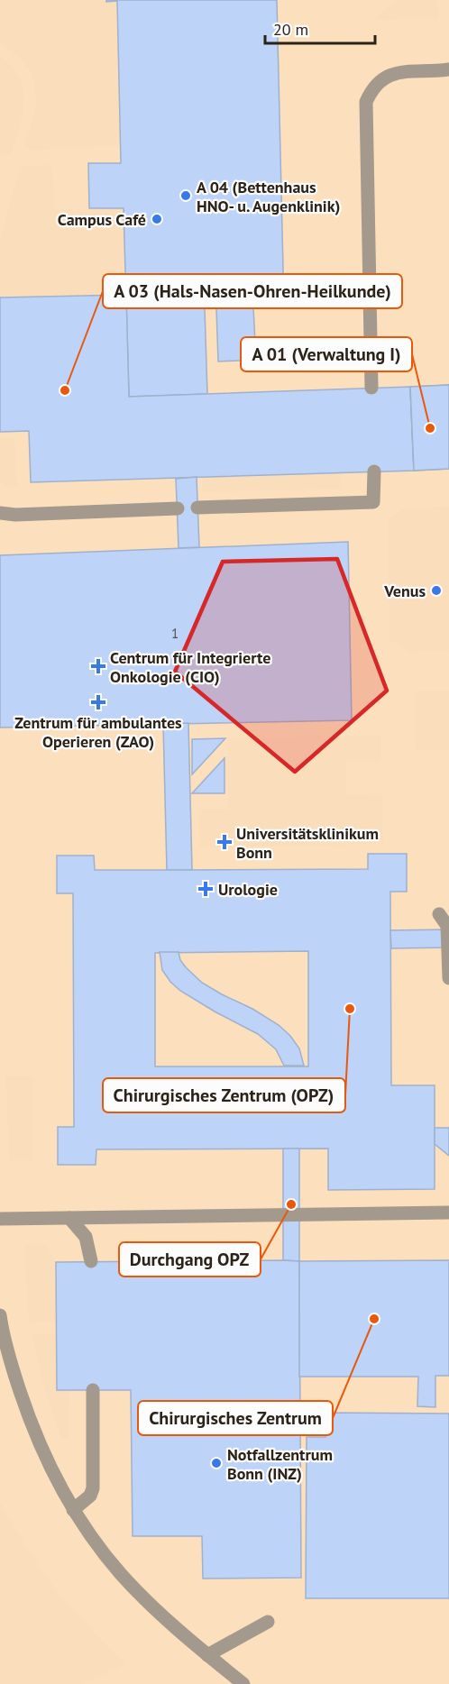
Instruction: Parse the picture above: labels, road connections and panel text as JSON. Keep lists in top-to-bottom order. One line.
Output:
{"places":{"other":["A 04 (Bettenhaus HNO- u. Augenklinik)","Campus Café","A 03 (Hals-Nasen-Ohren-Heilkunde)","A 01 (Verwaltung I)","Venus","Chirurgisches Zentrum (OPZ)","Durchgang OPZ","Chirurgisches Zentrum","Notfallzentrum Bonn (INZ)"],"health":["Centrum für Integrierte Onkologie (CIO)","Zentrum für ambulantes Operieren (ZAO)","Universitätsklinikum Bonn","Urologie"]},"house_numbers":["1"],"scale_bar":"20 m"}
